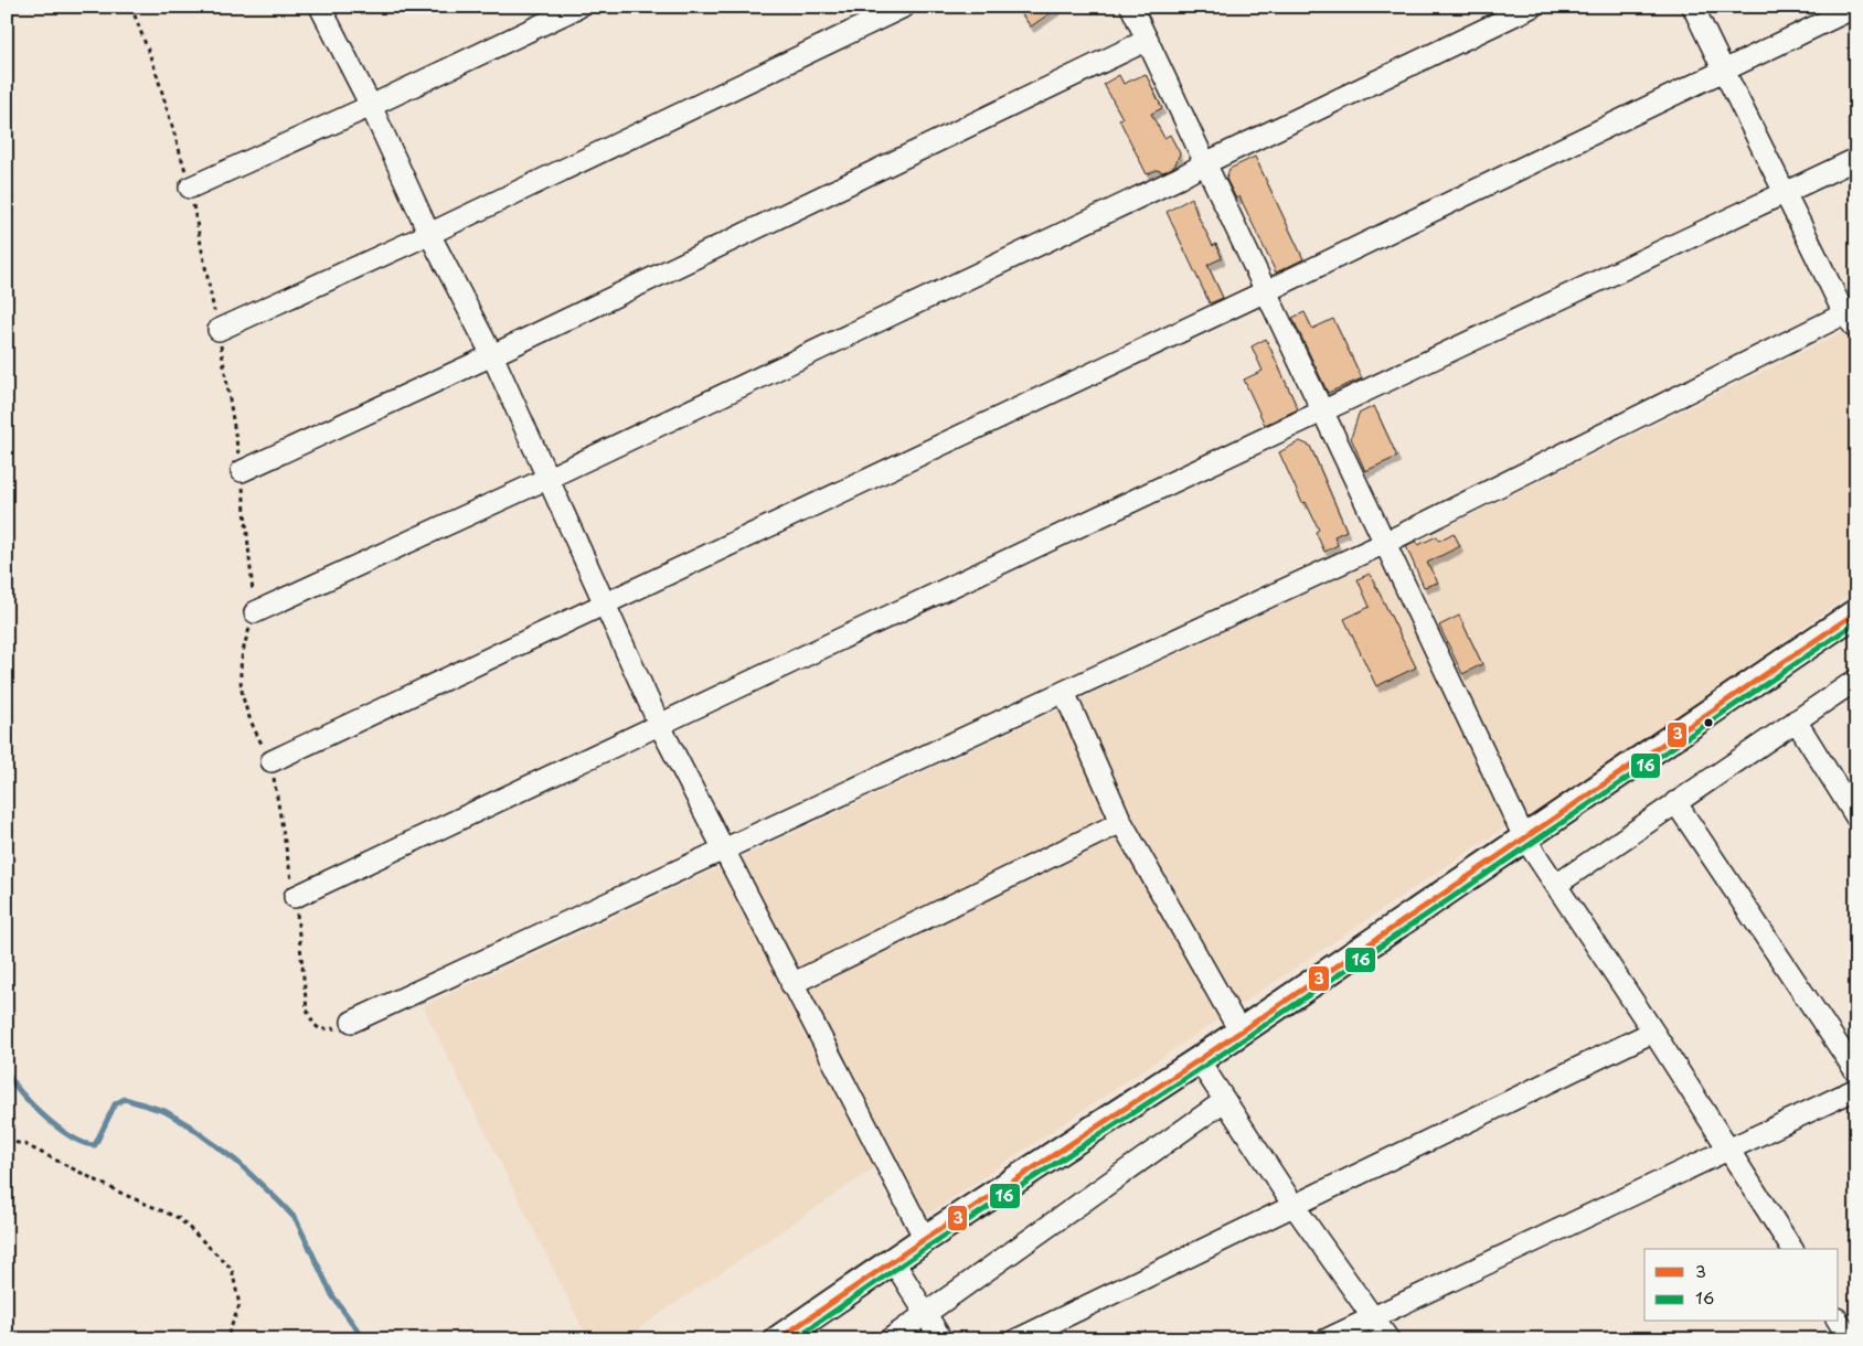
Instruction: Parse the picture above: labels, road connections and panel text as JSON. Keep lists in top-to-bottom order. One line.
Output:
{"lines":["transit line 3","transit line 16"],"legend":["3","16"]}
